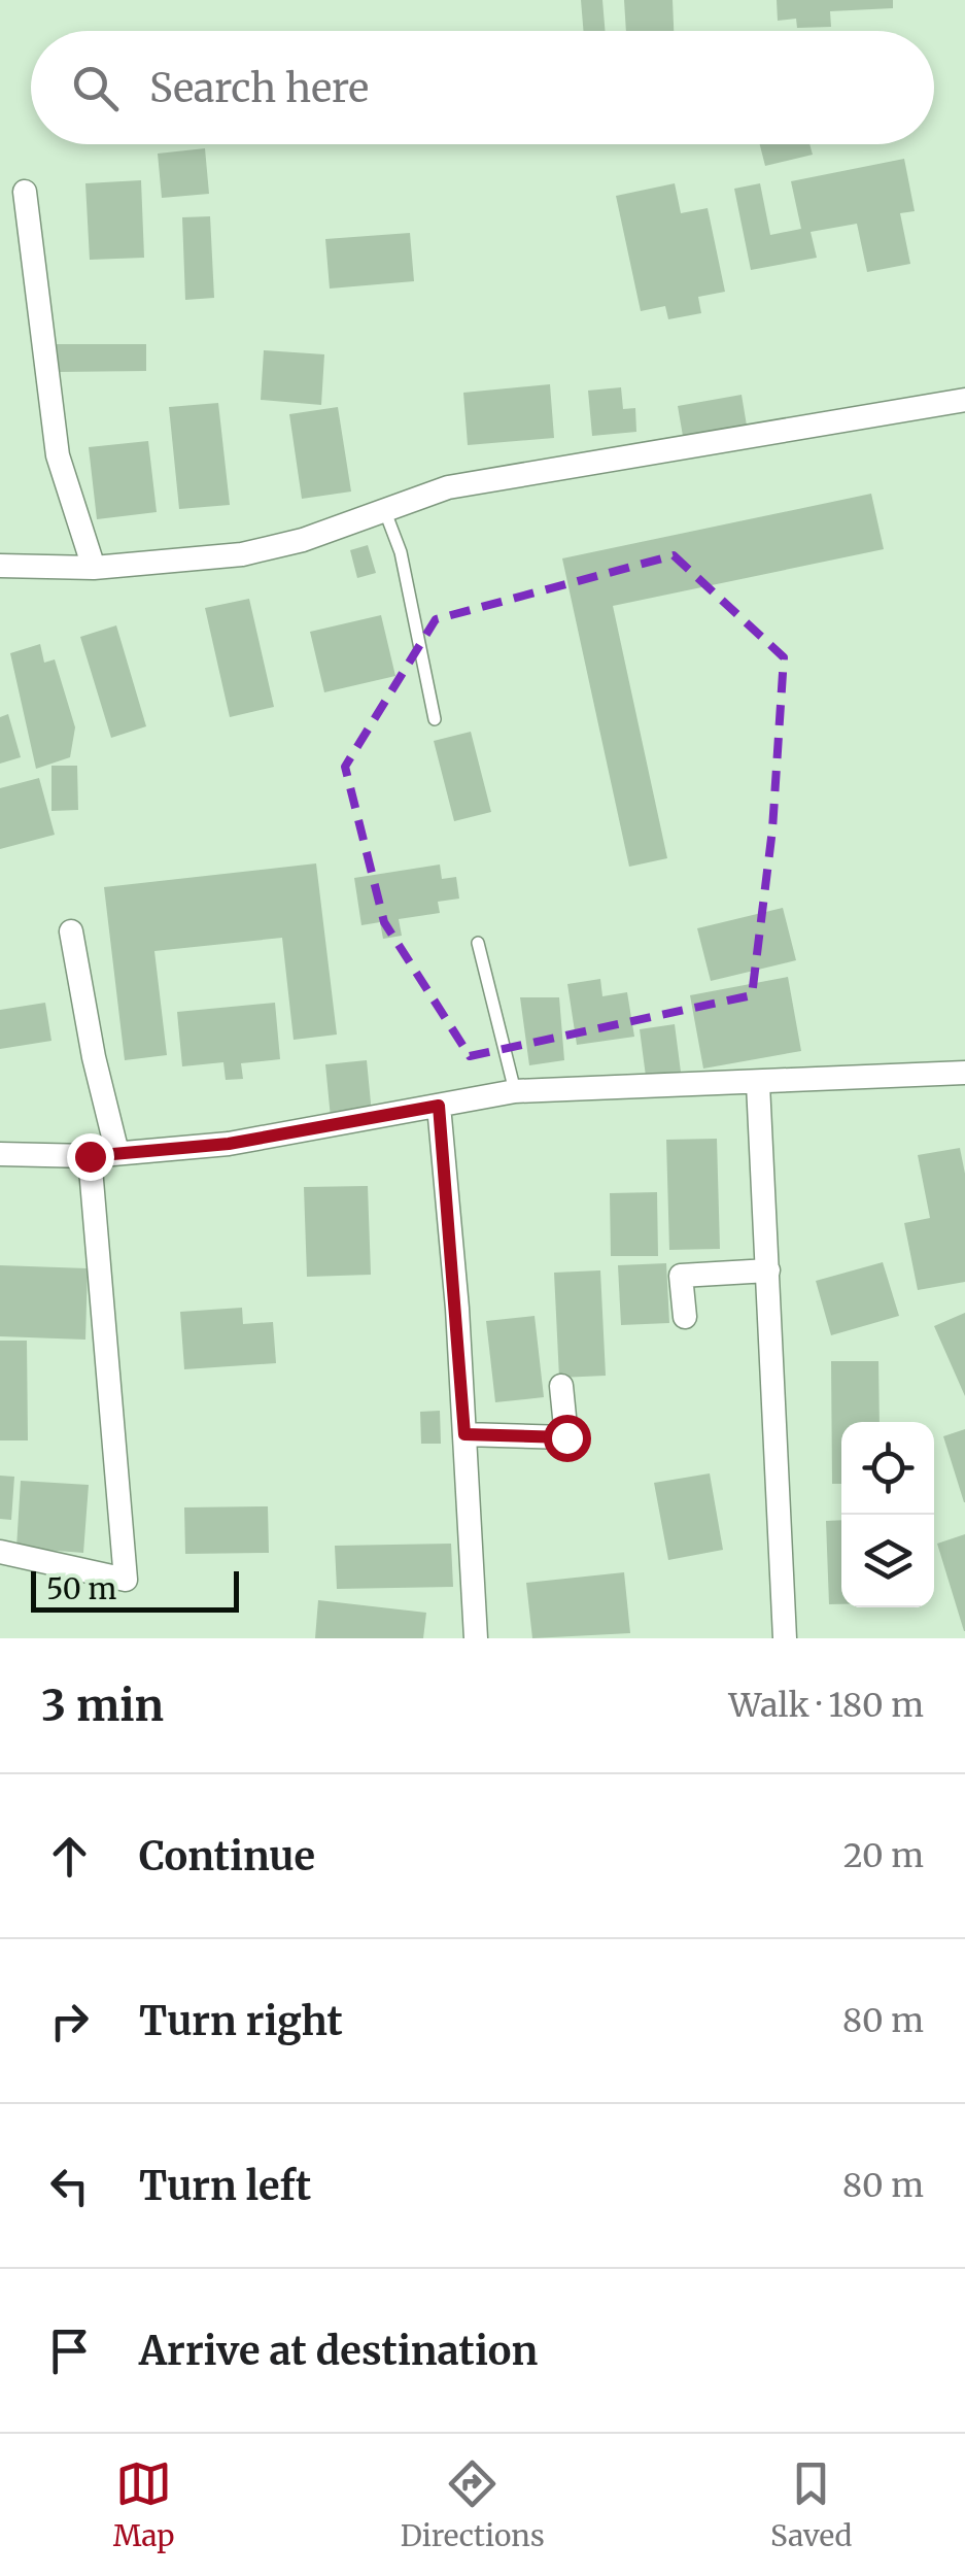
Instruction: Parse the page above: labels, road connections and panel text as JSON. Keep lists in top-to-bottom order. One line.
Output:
{"scale_bar":"50 m","page":{"search":"Search here","scale":"50 m","heading":["3 min","Walk · 180 m"],"list":[["Continue","20 m"],["Turn right","80 m"],["Turn left","80 m"],"Arrive at destination"],"nav":["Map","Directions","Saved"]}}
